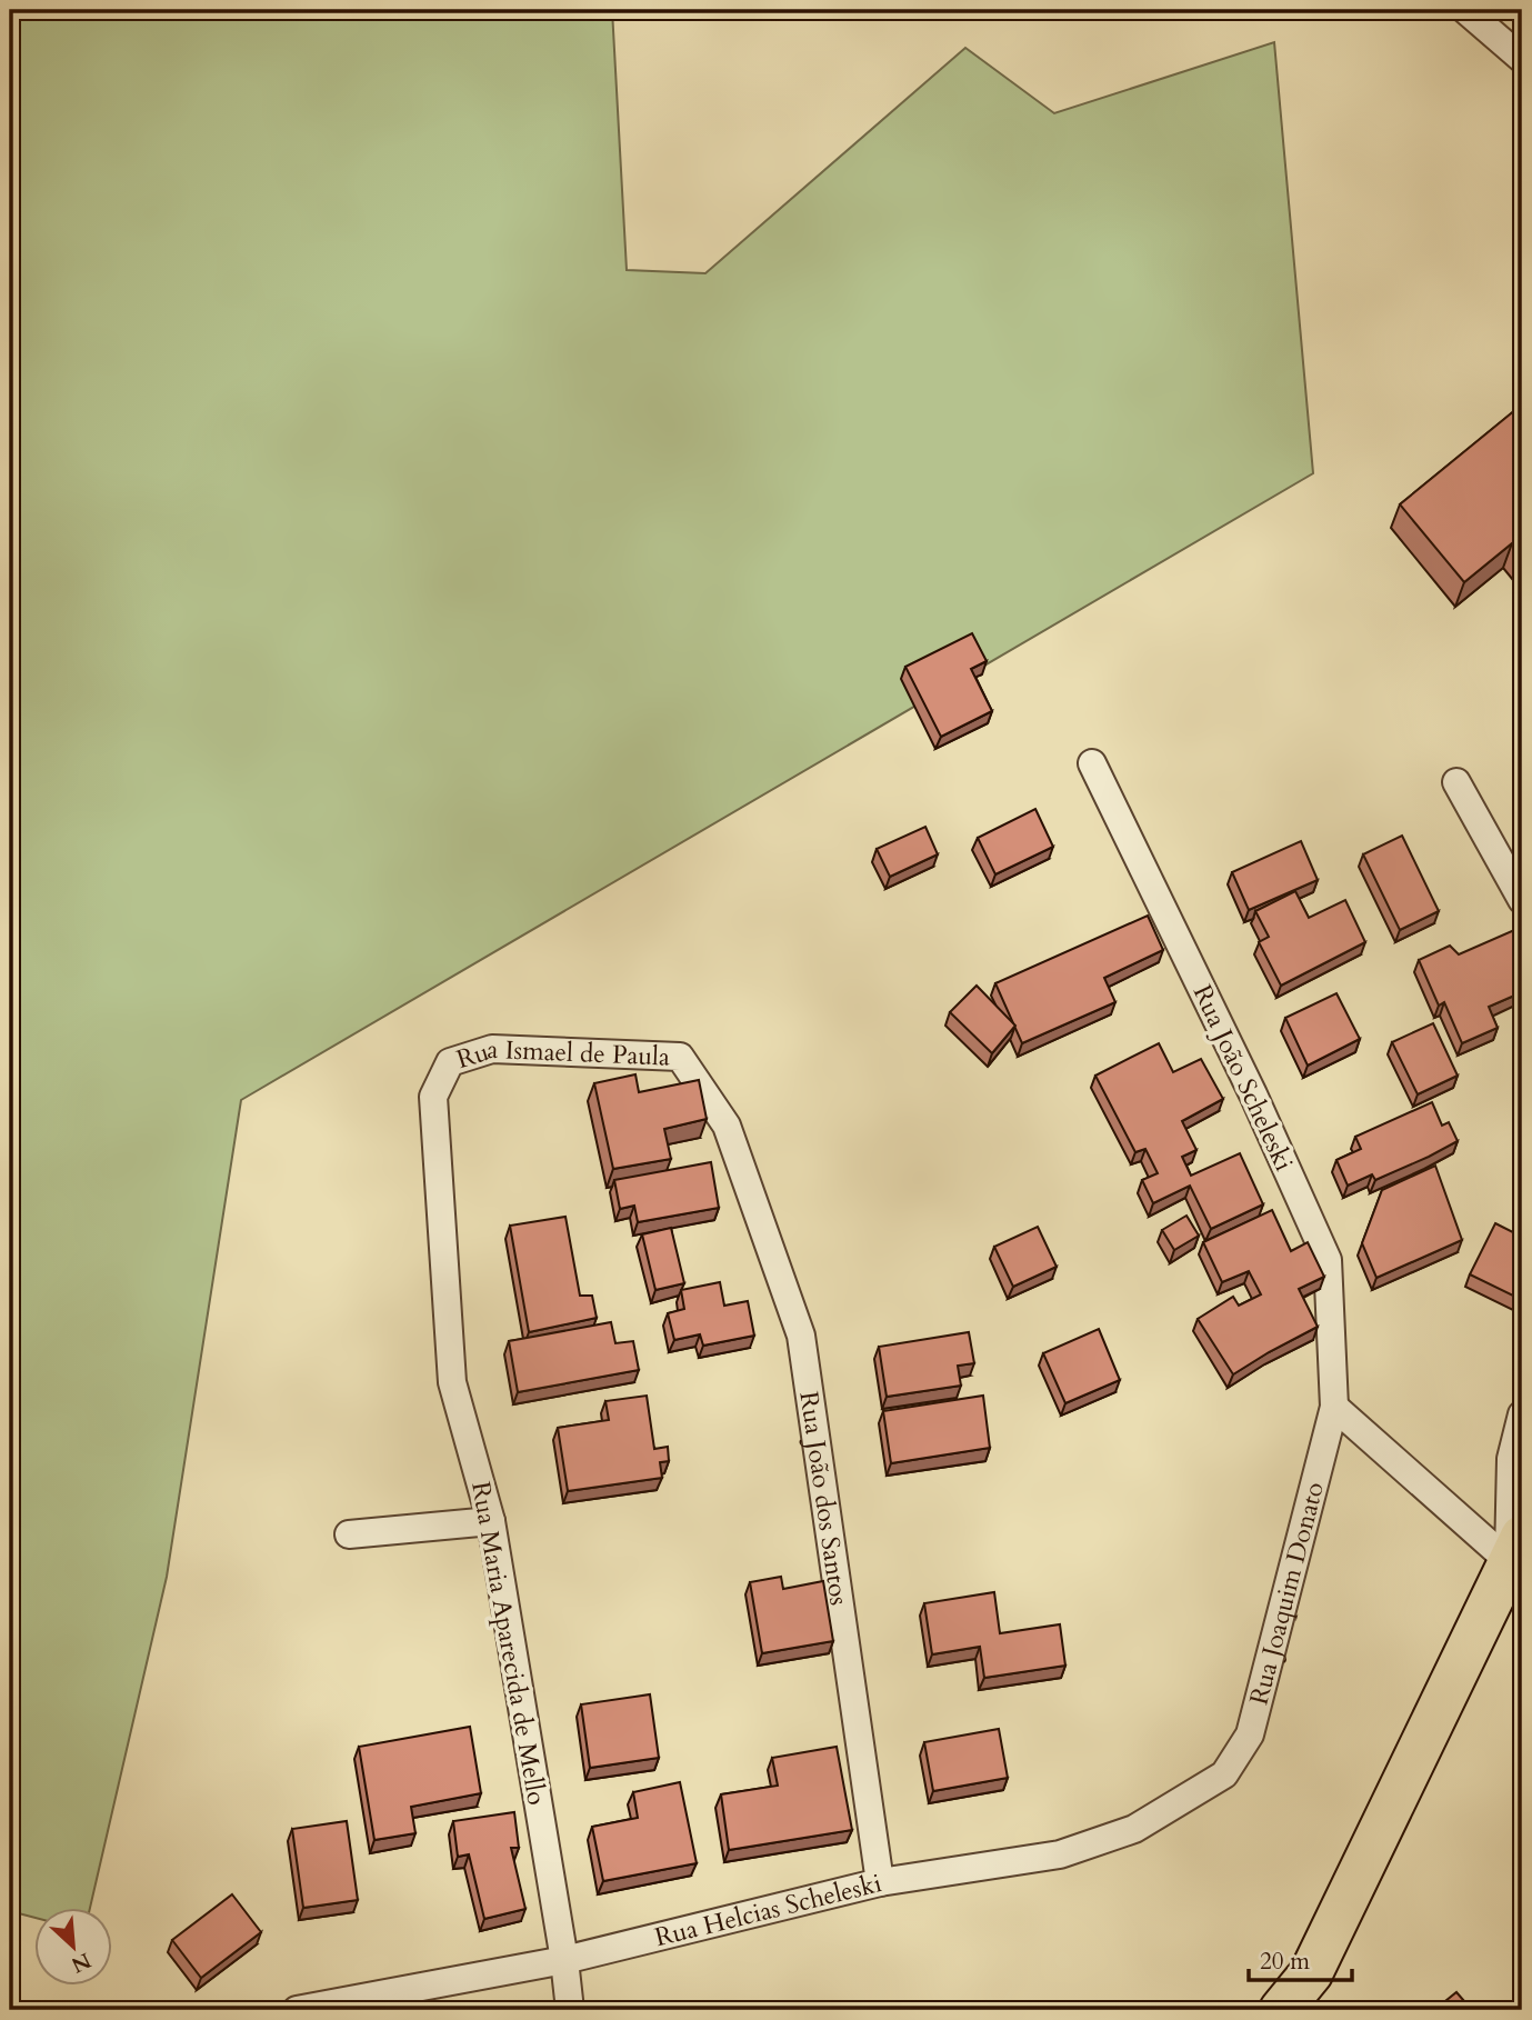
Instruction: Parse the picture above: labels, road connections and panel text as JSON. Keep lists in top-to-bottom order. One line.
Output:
{"streets":{"street":["Rua Ismael de Paula","Rua João Scheleski","Rua João dos Santos","Rua Joaquim Donato","Rua Maria Aparecida de Mello","Rua Helcias Scheleski"]},"crossings":[["Rua Ismael de Paula","Rua João dos Santos"],["Rua Ismael de Paula","Rua Maria Aparecida de Mello"],["Rua João Scheleski","Rua Joaquim Donato"],["Rua João dos Santos","Rua Helcias Scheleski"],["Rua Joaquim Donato","Rua Helcias Scheleski"],["Rua Maria Aparecida de Mello","Rua Helcias Scheleski"]],"scale_bar":"20 m","north":"bottom right"}
